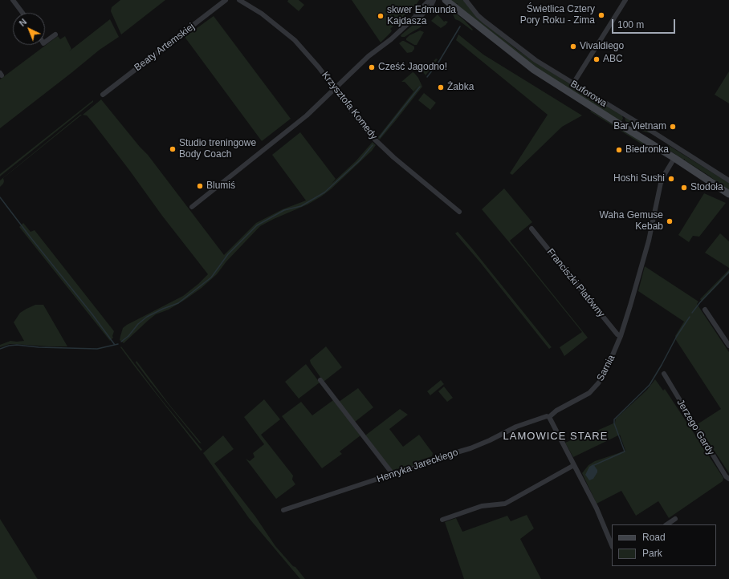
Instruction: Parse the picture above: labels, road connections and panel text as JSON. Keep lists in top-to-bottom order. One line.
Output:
{"streets":{"main road":["Buforowa"],"street":["Beaty Artemskiej","Krzysztofa Komedy","Franciszki Platówny","Sarnia","Jerzego Gardy","Henryka Jareckiego"]},"crossings":[["Buforowa","Sarnia"],["Franciszki Platówny","Sarnia"],["Sarnia","Henryka Jareckiego"]],"districts":["LAMOWICE STARE"],"places":["Świetlica Cztery Pory Roku - Zima","skwer Edmunda Kajdasza","Vivaldiego","ABC","Cześć Jagodno!","Żabka","Bar Vietnam","Studio treningowe Body Coach","Biedronka","Hoshi Sushi","Blumiś","Stodoła","Waha Gemuse Kebab"],"legend":["Road","Park"],"scale_bar":"100 m","north":"top left"}
